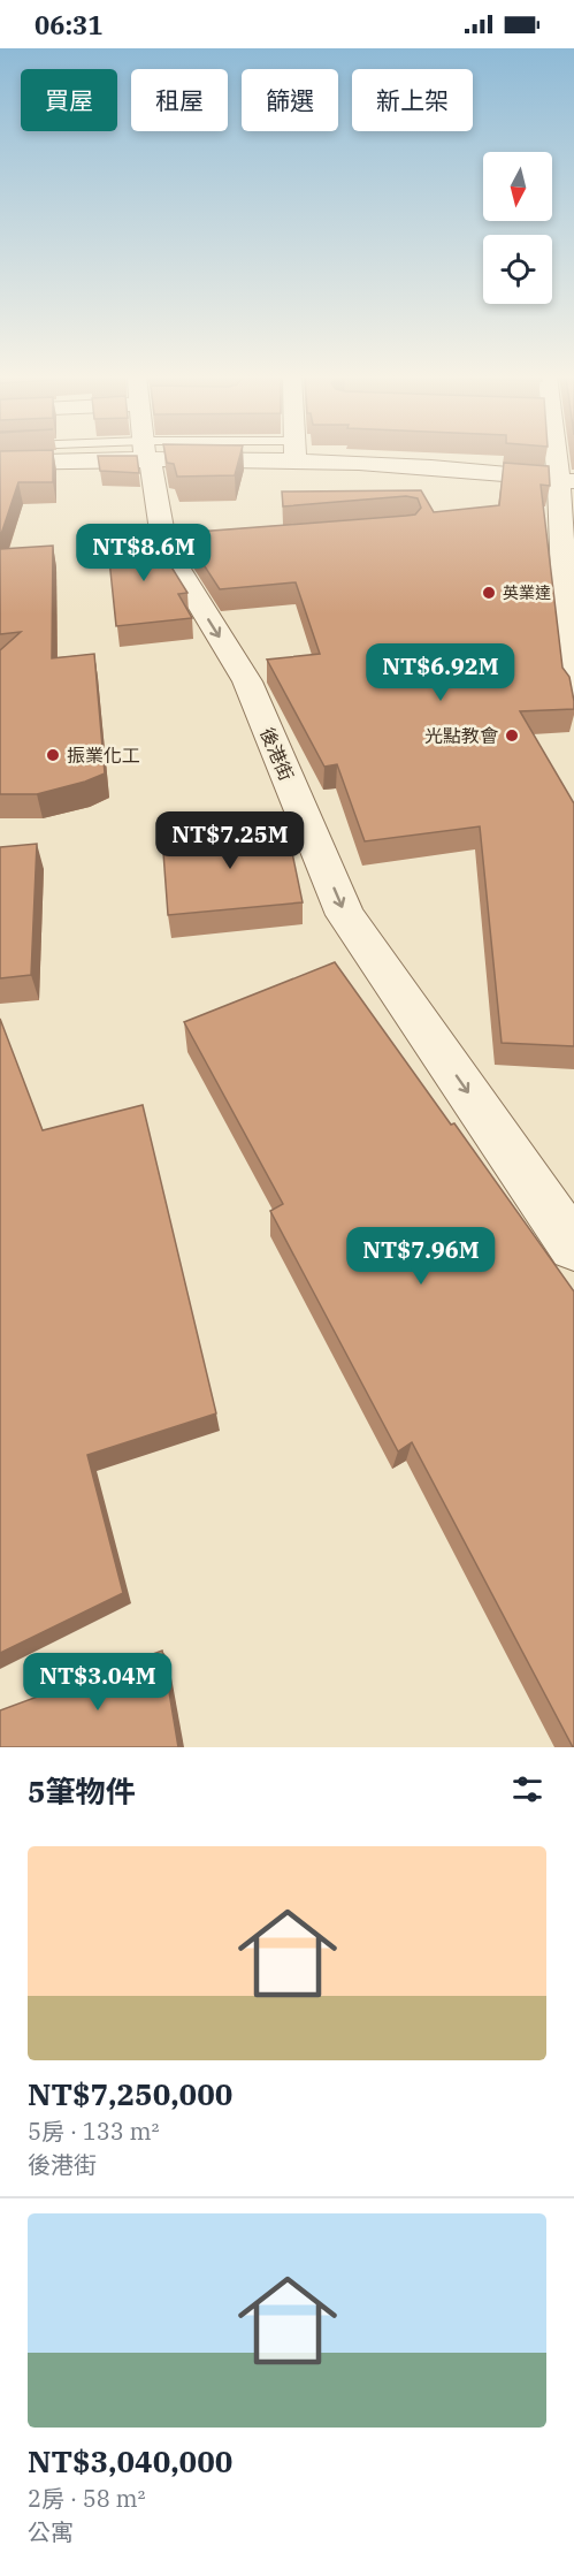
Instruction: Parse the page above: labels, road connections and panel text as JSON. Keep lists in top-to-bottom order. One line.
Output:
{"streets":{"street":["後港街"]},"one_way":["後港街"],"places":["英業達","光點教會","振業化工"],"north":"bottom","page":{"status":"06:31","chip":["買屋","租屋","篩選","新上架"],"price":["NT$8.6M","NT$6.92M","NT$7.25M","NT$7.96M","NT$3.04M"],"heading":"5筆物件","list":[{"name":"NT$7,250,000","note":"5房 · 133 m² · 後港街"},{"name":"NT$3,040,000","note":"2房 · 58 m² · 公寓"}]}}
